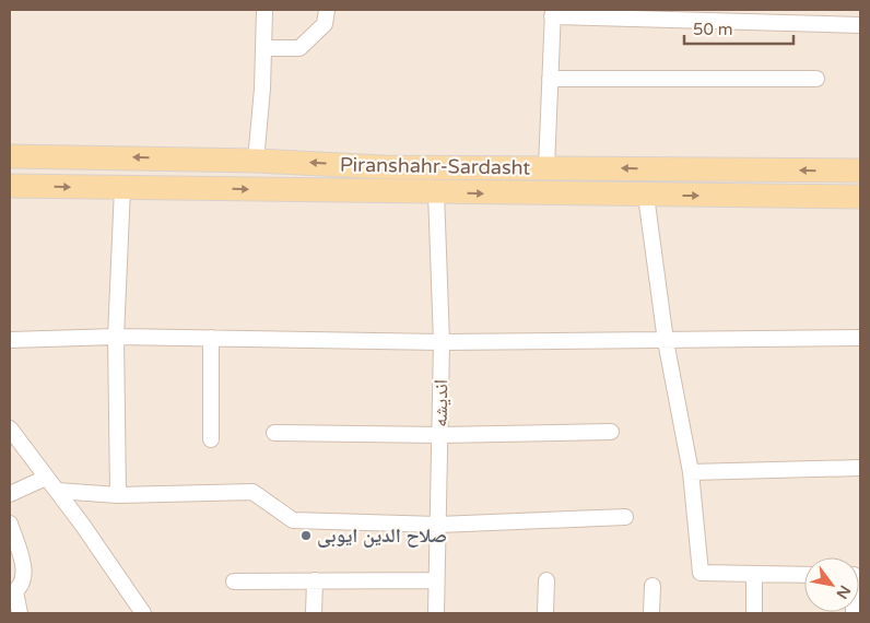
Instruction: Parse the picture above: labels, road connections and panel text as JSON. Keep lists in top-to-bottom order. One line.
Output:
{"streets":{"main road":["Piranshahr-Sardasht"],"street":["اندیشه"]},"places":["صلاح الدین ایوبی"],"scale_bar":"50 m","north":"bottom right"}
